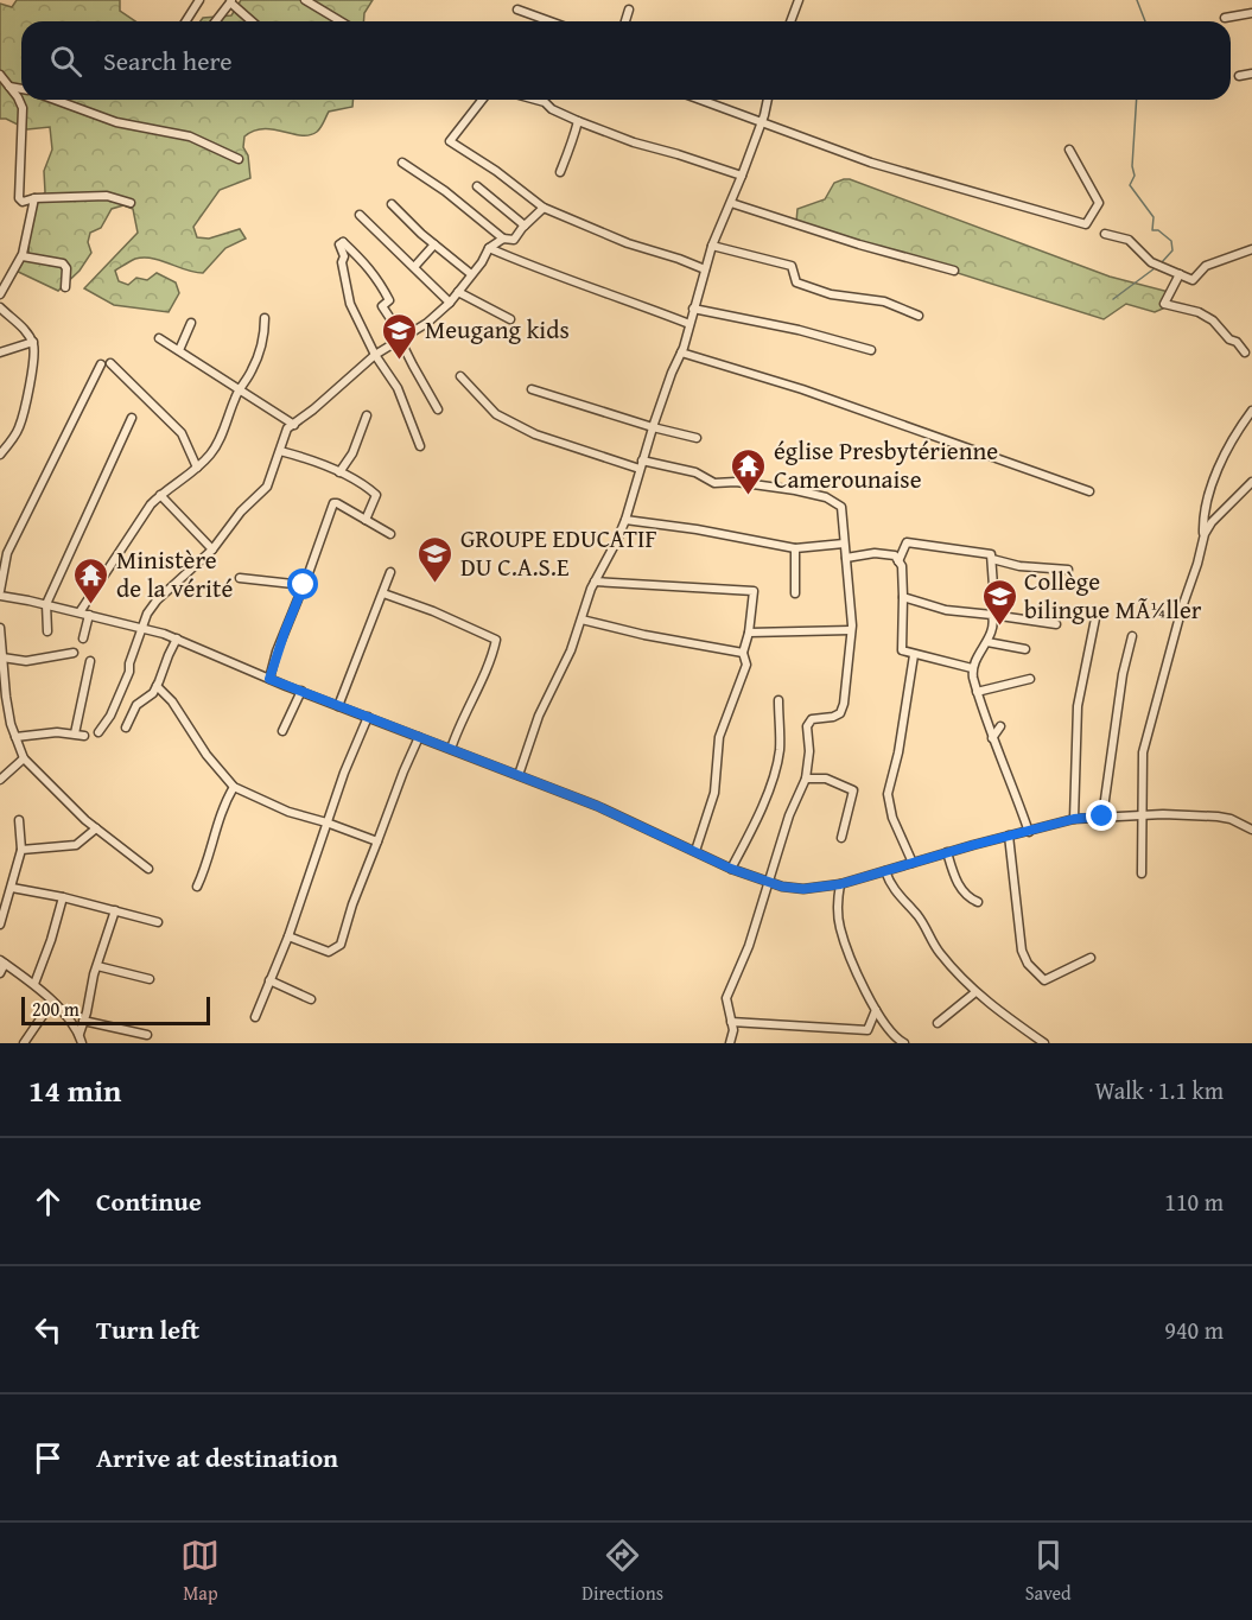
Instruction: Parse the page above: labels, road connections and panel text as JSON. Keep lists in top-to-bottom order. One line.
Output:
{"places":{"school or university":["Meugang kids","GROUPE EDUCATIF DU C.A.S.E","Collège bilingue MÃ¼ller"],"temple":["église Presbytérienne Camerounaise","Ministère de la vérité"]},"scale_bar":"200 m","page":{"search":"Search here","scale":"200 m","heading":["14 min","Walk · 1.1 km"],"list":[["Continue","110 m"],["Turn left","940 m"],"Arrive at destination"],"nav":["Map","Directions","Saved"]}}
